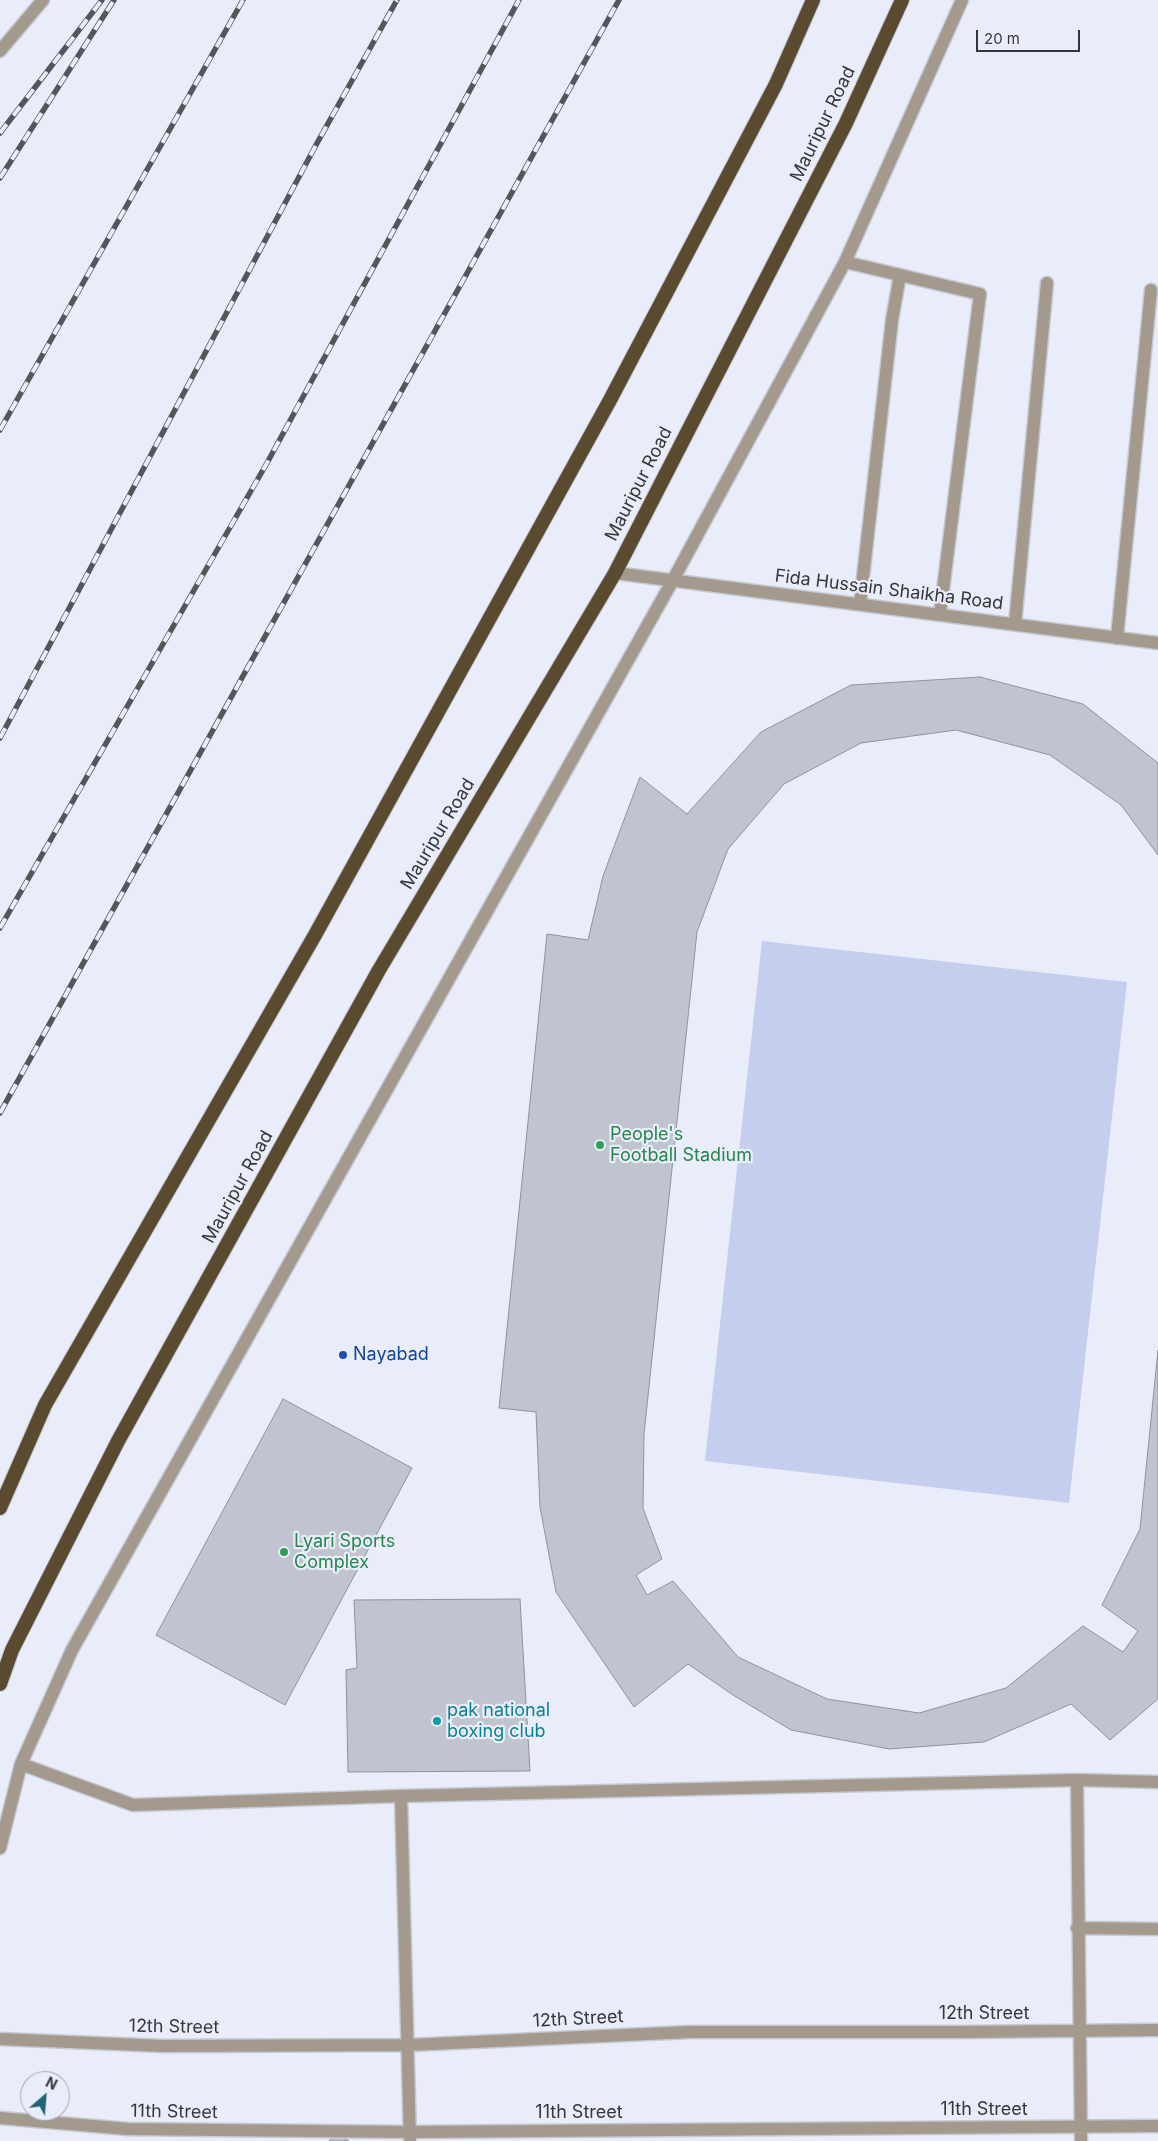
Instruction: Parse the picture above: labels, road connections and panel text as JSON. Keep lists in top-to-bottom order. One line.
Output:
{"streets":{"highway":["Mauripur Road"],"street":["Fida Hussain Shaikha Road","12th Street","11th Street"]},"crossings":[["Mauripur Road","Fida Hussain Shaikha Road"]],"places":["People's Football Stadium","Nayabad","Lyari Sports Complex","pak national boxing club"],"scale_bar":"20 m","north":"top right"}
